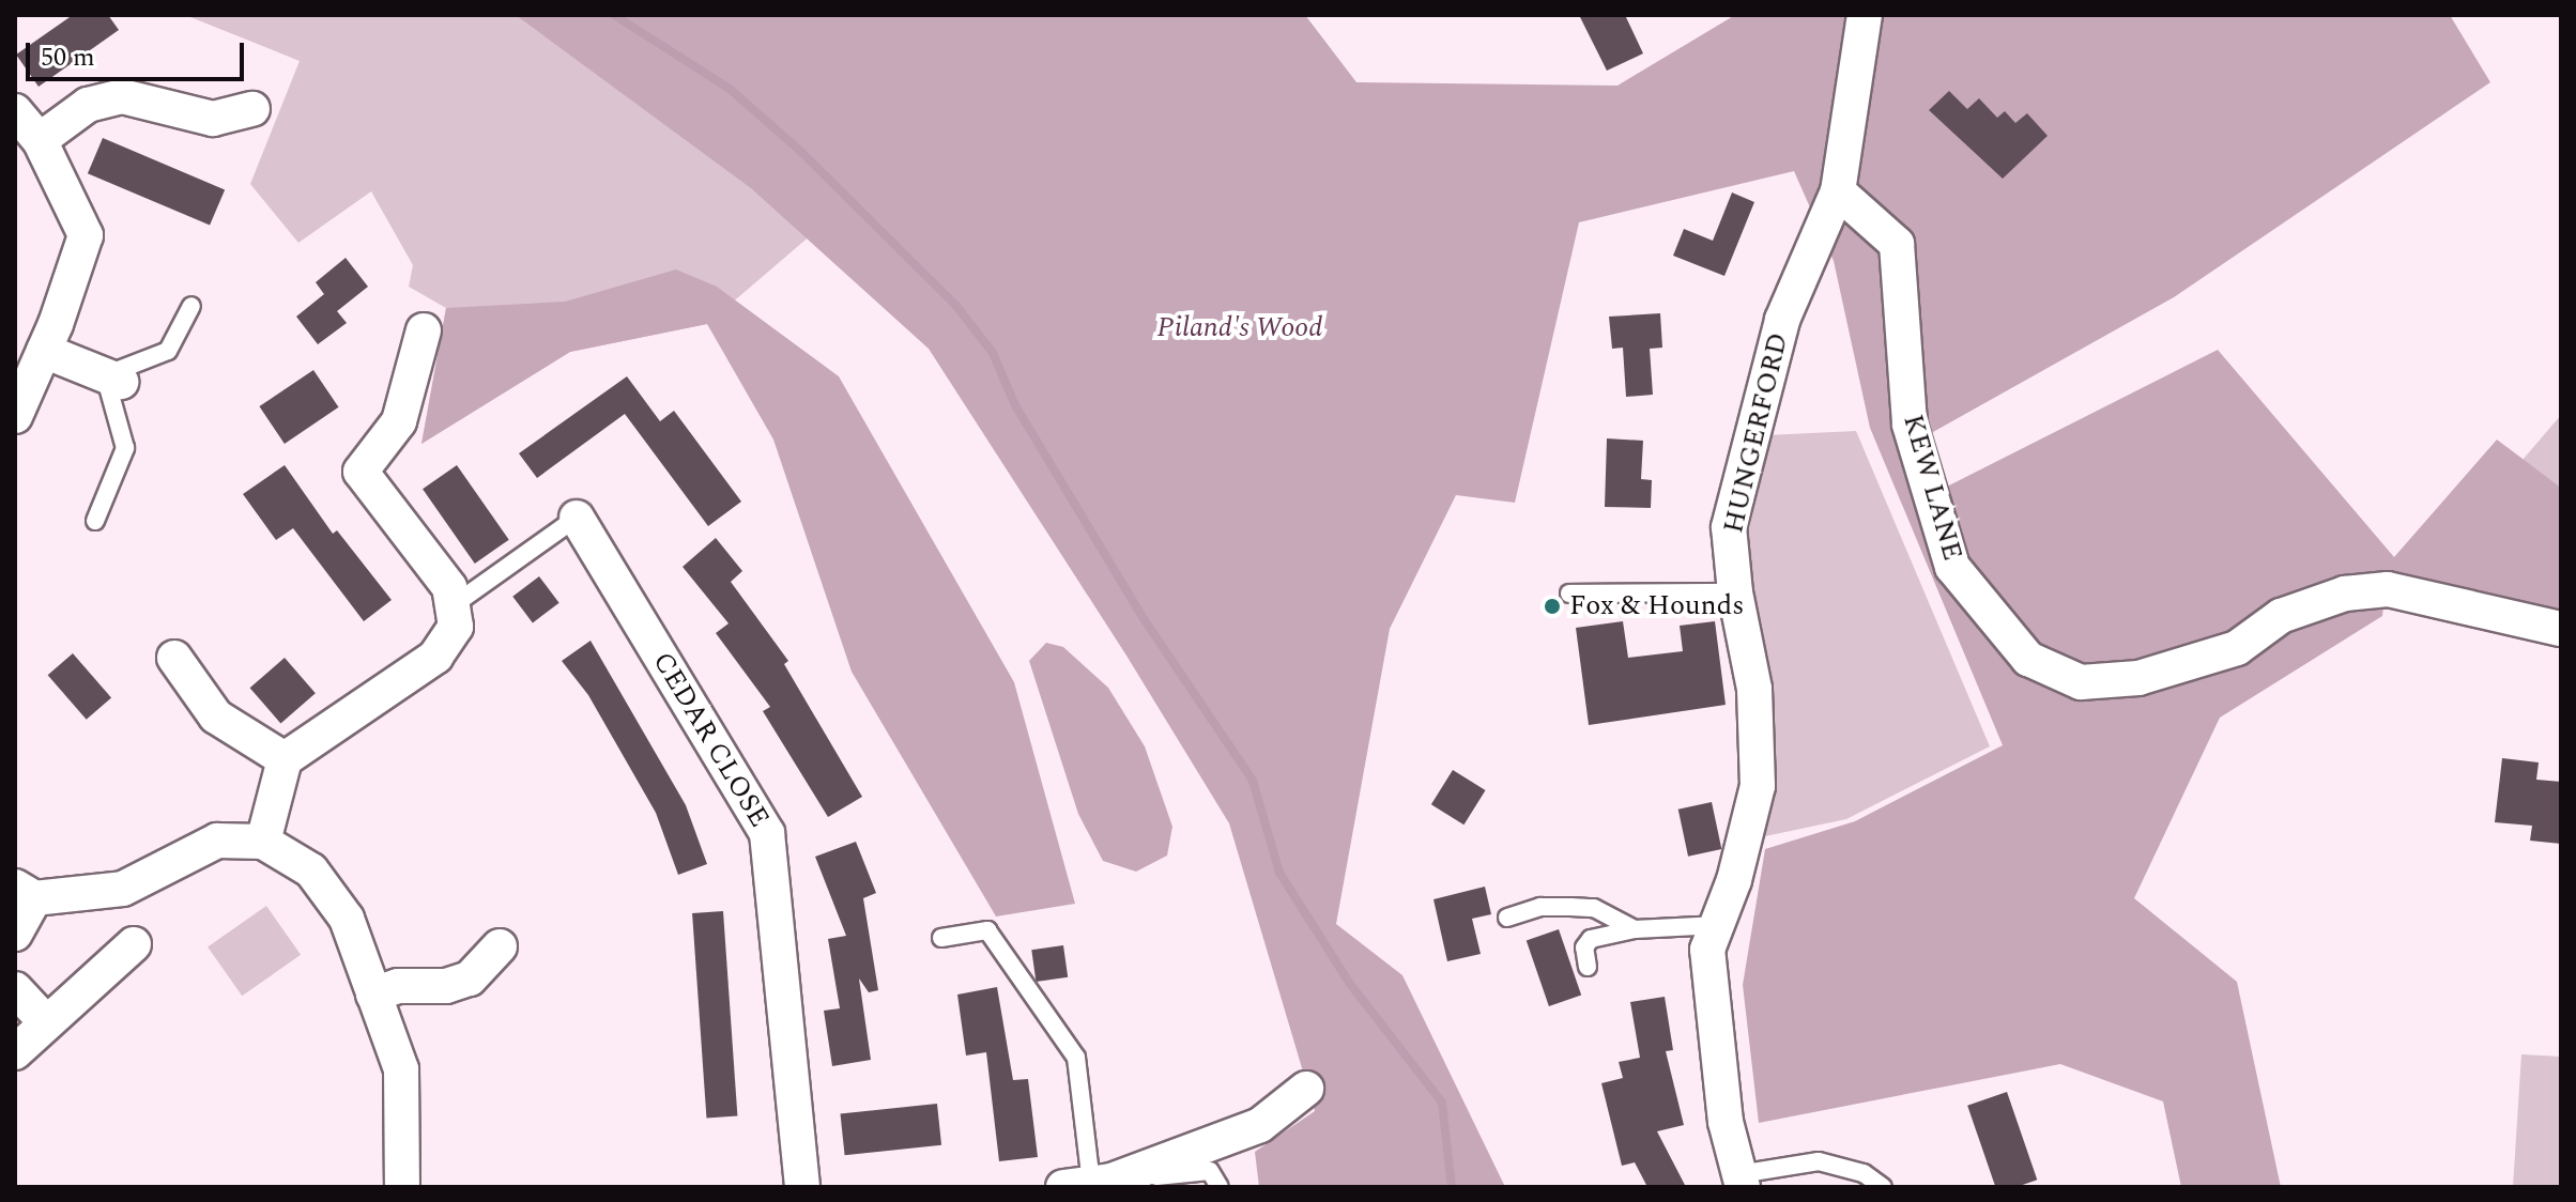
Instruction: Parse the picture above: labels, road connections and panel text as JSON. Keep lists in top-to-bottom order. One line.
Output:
{"streets":{"street":["HUNGERFORD","KEW LANE","CEDAR CLOSE"]},"crossings":[["HUNGERFORD","KEW LANE"]],"parks":["Piland's Wood"],"places":["Fox & Hounds"],"scale_bar":"50 m"}
